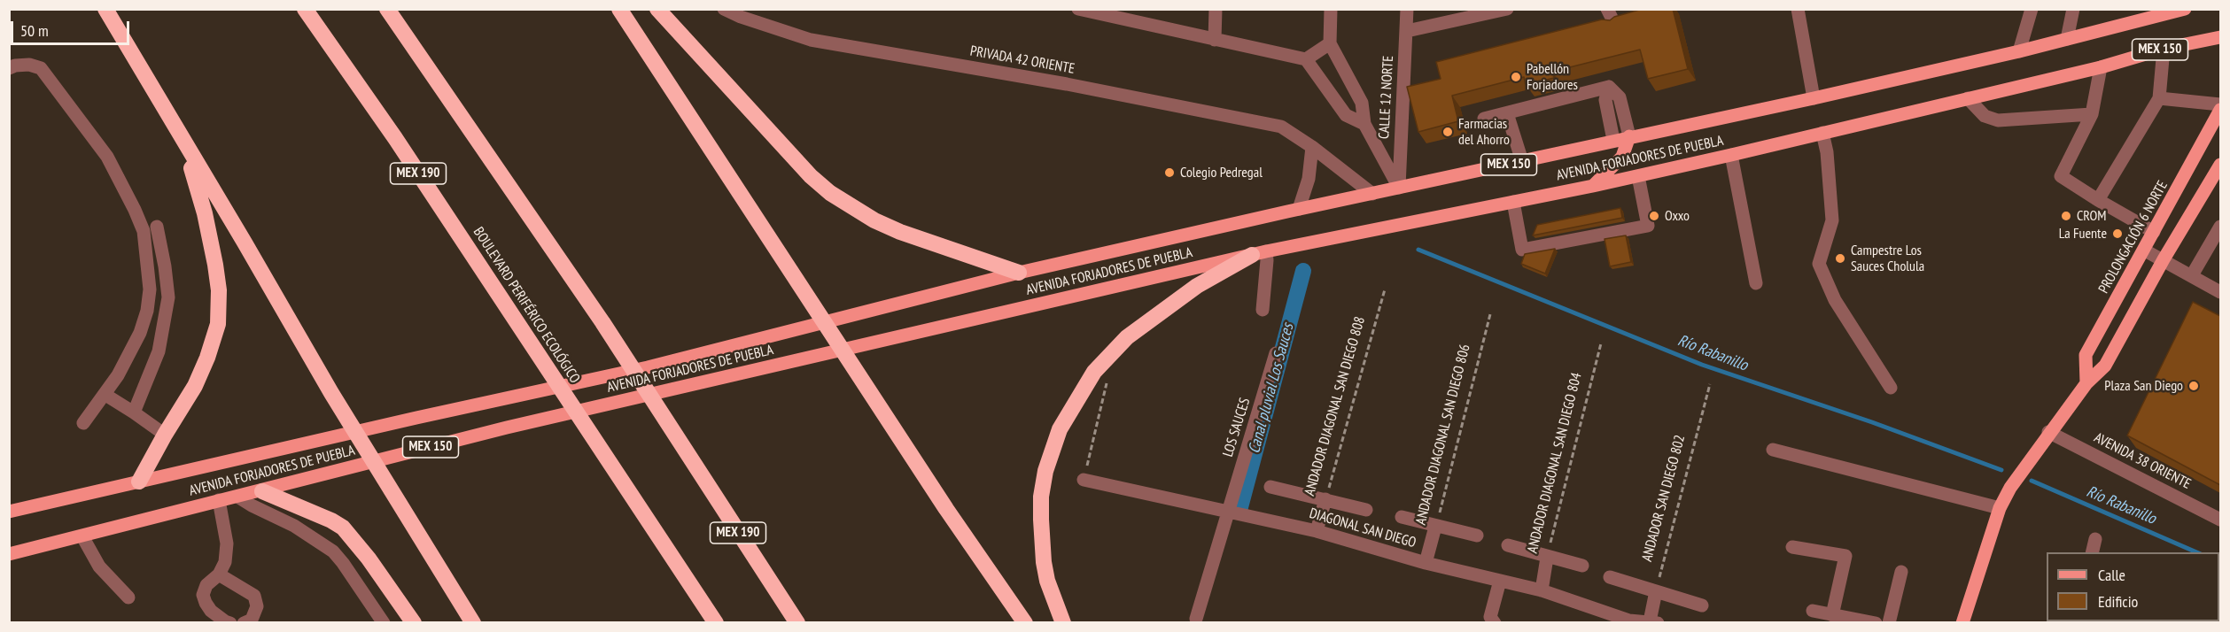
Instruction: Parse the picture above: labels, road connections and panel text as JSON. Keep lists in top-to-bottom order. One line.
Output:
{"streets":{"highway":["MEX 190","BOULEVARD PERIFÉRICO ECOLÓGICO"],"main road":["MEX 150","AVENIDA FORJADORES DE PUEBLA","PROLONGACIÓN 6 NORTE"],"street":["PRIVADA 42 ORIENTE","CALLE 12 NORTE","ANDADOR DIAGONAL SAN DIEGO 808","LOS SAUCES","ANDADOR DIAGONAL SAN DIEGO 806","AVENIDA 38 ORIENTE","ANDADOR DIAGONAL SAN DIEGO 804","DIAGONAL SAN DIEGO"],"path":["ANDADOR SAN DIEGO 802"]},"crossings":[["PRIVADA 42 ORIENTE","AVENIDA FORJADORES DE PUEBLA"],["CALLE 12 NORTE","AVENIDA FORJADORES DE PUEBLA"],["ANDADOR DIAGONAL SAN DIEGO 808","DIAGONAL SAN DIEGO"],["LOS SAUCES","DIAGONAL SAN DIEGO"],["ANDADOR DIAGONAL SAN DIEGO 806","DIAGONAL SAN DIEGO"],["ANDADOR DIAGONAL SAN DIEGO 804","DIAGONAL SAN DIEGO"]],"water":["Río Rabanillo","Canal pluvial Los Sauces"],"places":["Pabellón Forjadores","Farmacias del Ahorro","Colegio Pedregal","Oxxo","CROM","La Fuente","Campestre Los Sauces Cholula","Plaza San Diego"],"legend":["Calle","Edificio"],"scale_bar":"50 m"}
